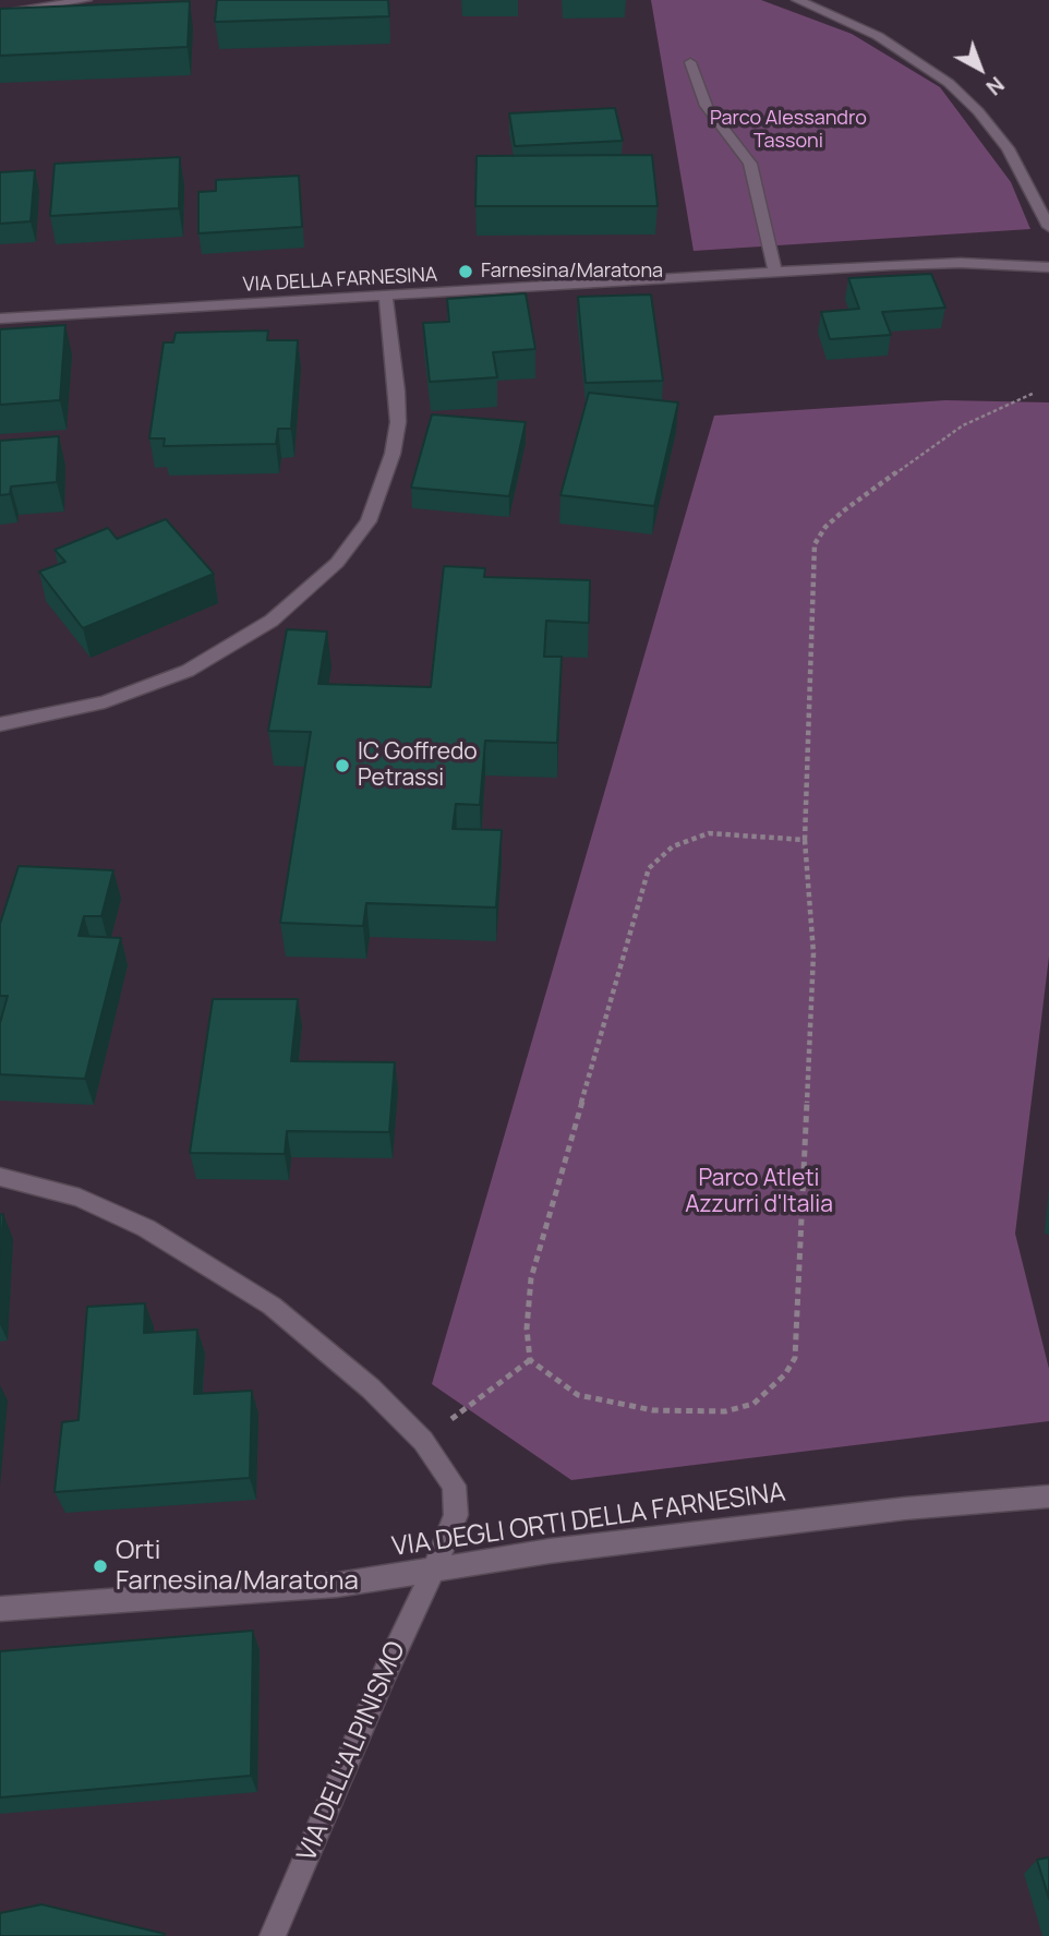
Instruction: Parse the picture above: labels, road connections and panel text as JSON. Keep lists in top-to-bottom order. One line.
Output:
{"streets":{"street":["VIA DELLA FARNESINA","VIA DEGLI ORTI DELLA FARNESINA","VIA DELL'ALPINISMO"]},"crossings":[["VIA DEGLI ORTI DELLA FARNESINA","VIA DELL'ALPINISMO"]],"parks":["Parco Alessandro Tassoni","Parco Atleti Azzurri d'Italia"],"places":["Farnesina/Maratona","IC Goffredo Petrassi","Orti Farnesina/Maratona"],"north":"bottom right"}
